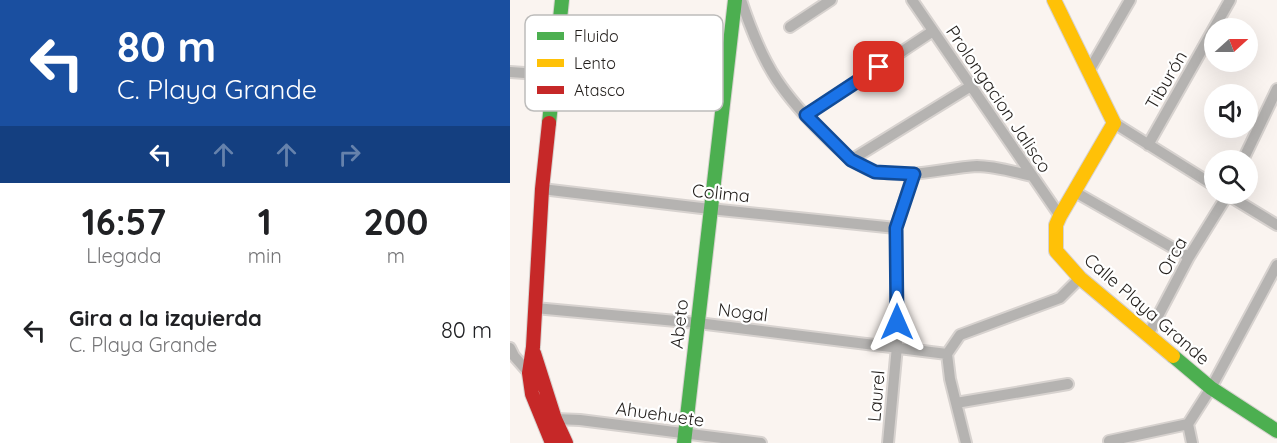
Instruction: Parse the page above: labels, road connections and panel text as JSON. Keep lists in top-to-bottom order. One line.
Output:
{"streets":{"street":["Tiburón","Prolongacion Jalisco","Colima","Orca","Calle Playa Grande","Nogal","Abeto","Laurel","Ahuehuete"]},"crossings":[["Prolongacion Jalisco","Calle Playa Grande"],["Colima","Abeto"],["Colima","Laurel"],["Orca","Calle Playa Grande"],["Nogal","Abeto"],["Nogal","Laurel"],["Abeto","Ahuehuete"]],"legend":["Fluido","Lento","Atasco"],"north":"right","page":{"turn":["80 m","C. Playa Grande"],"eta":["16:57","Llegada","1","min","200","m"],"list":[{"name":"Gira a la izquierda","note":"C. Playa Grande","value":"80 m"}]}}
